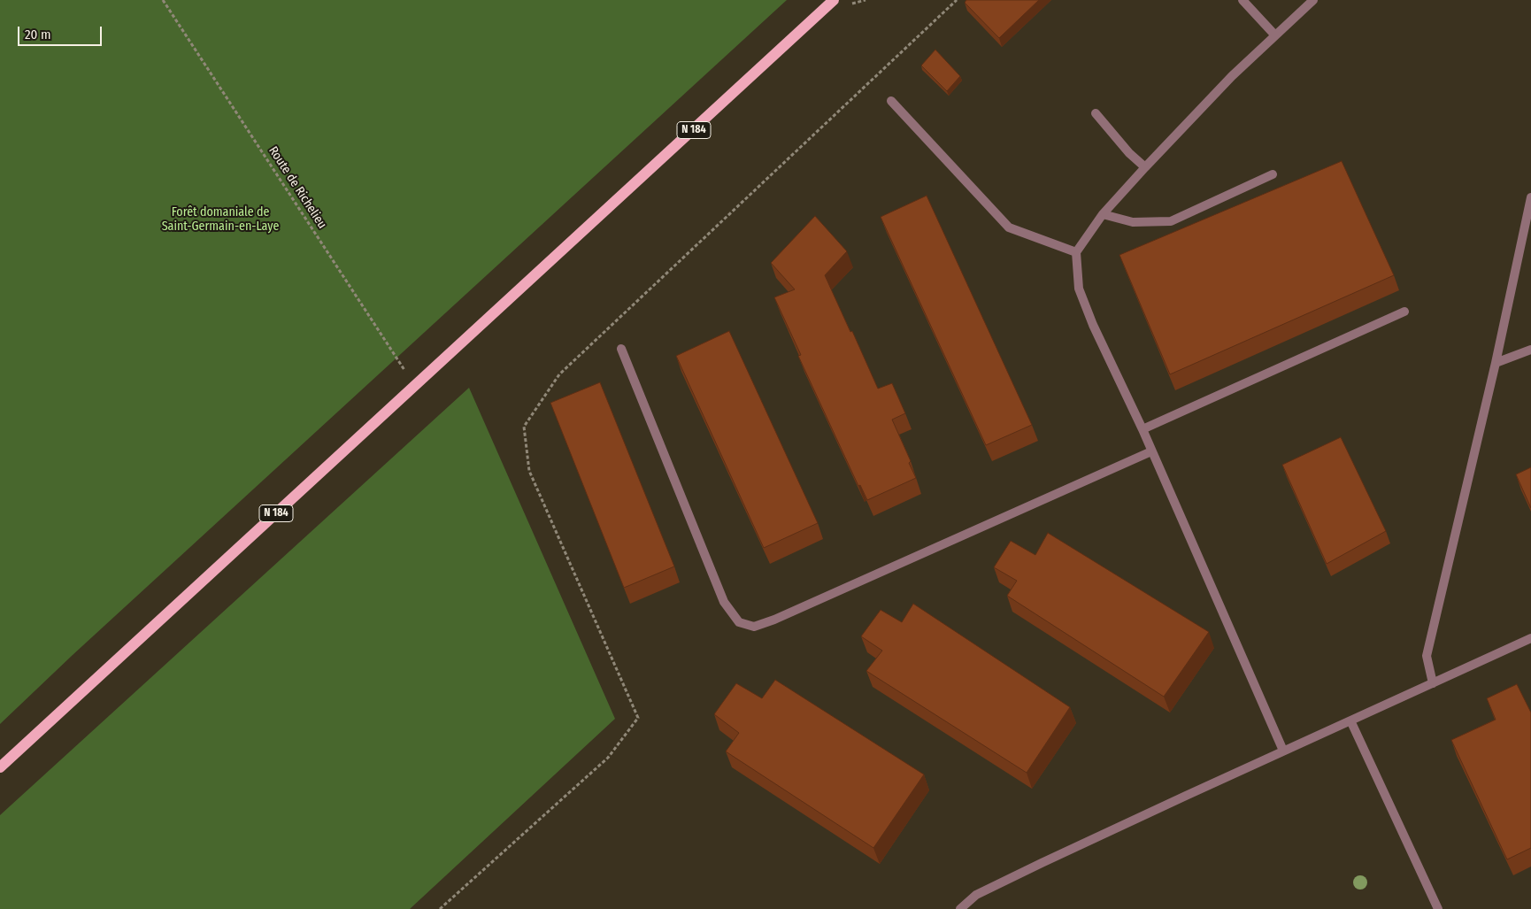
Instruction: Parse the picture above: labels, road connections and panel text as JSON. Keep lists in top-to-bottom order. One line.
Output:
{"streets":{"main road":["N 184"],"path":["Route de Richelieu"]},"crossings":[["N 184","Route de Richelieu"]],"parks":["Forêt domaniale de Saint-Germain-en-Laye"],"scale_bar":"20 m"}
